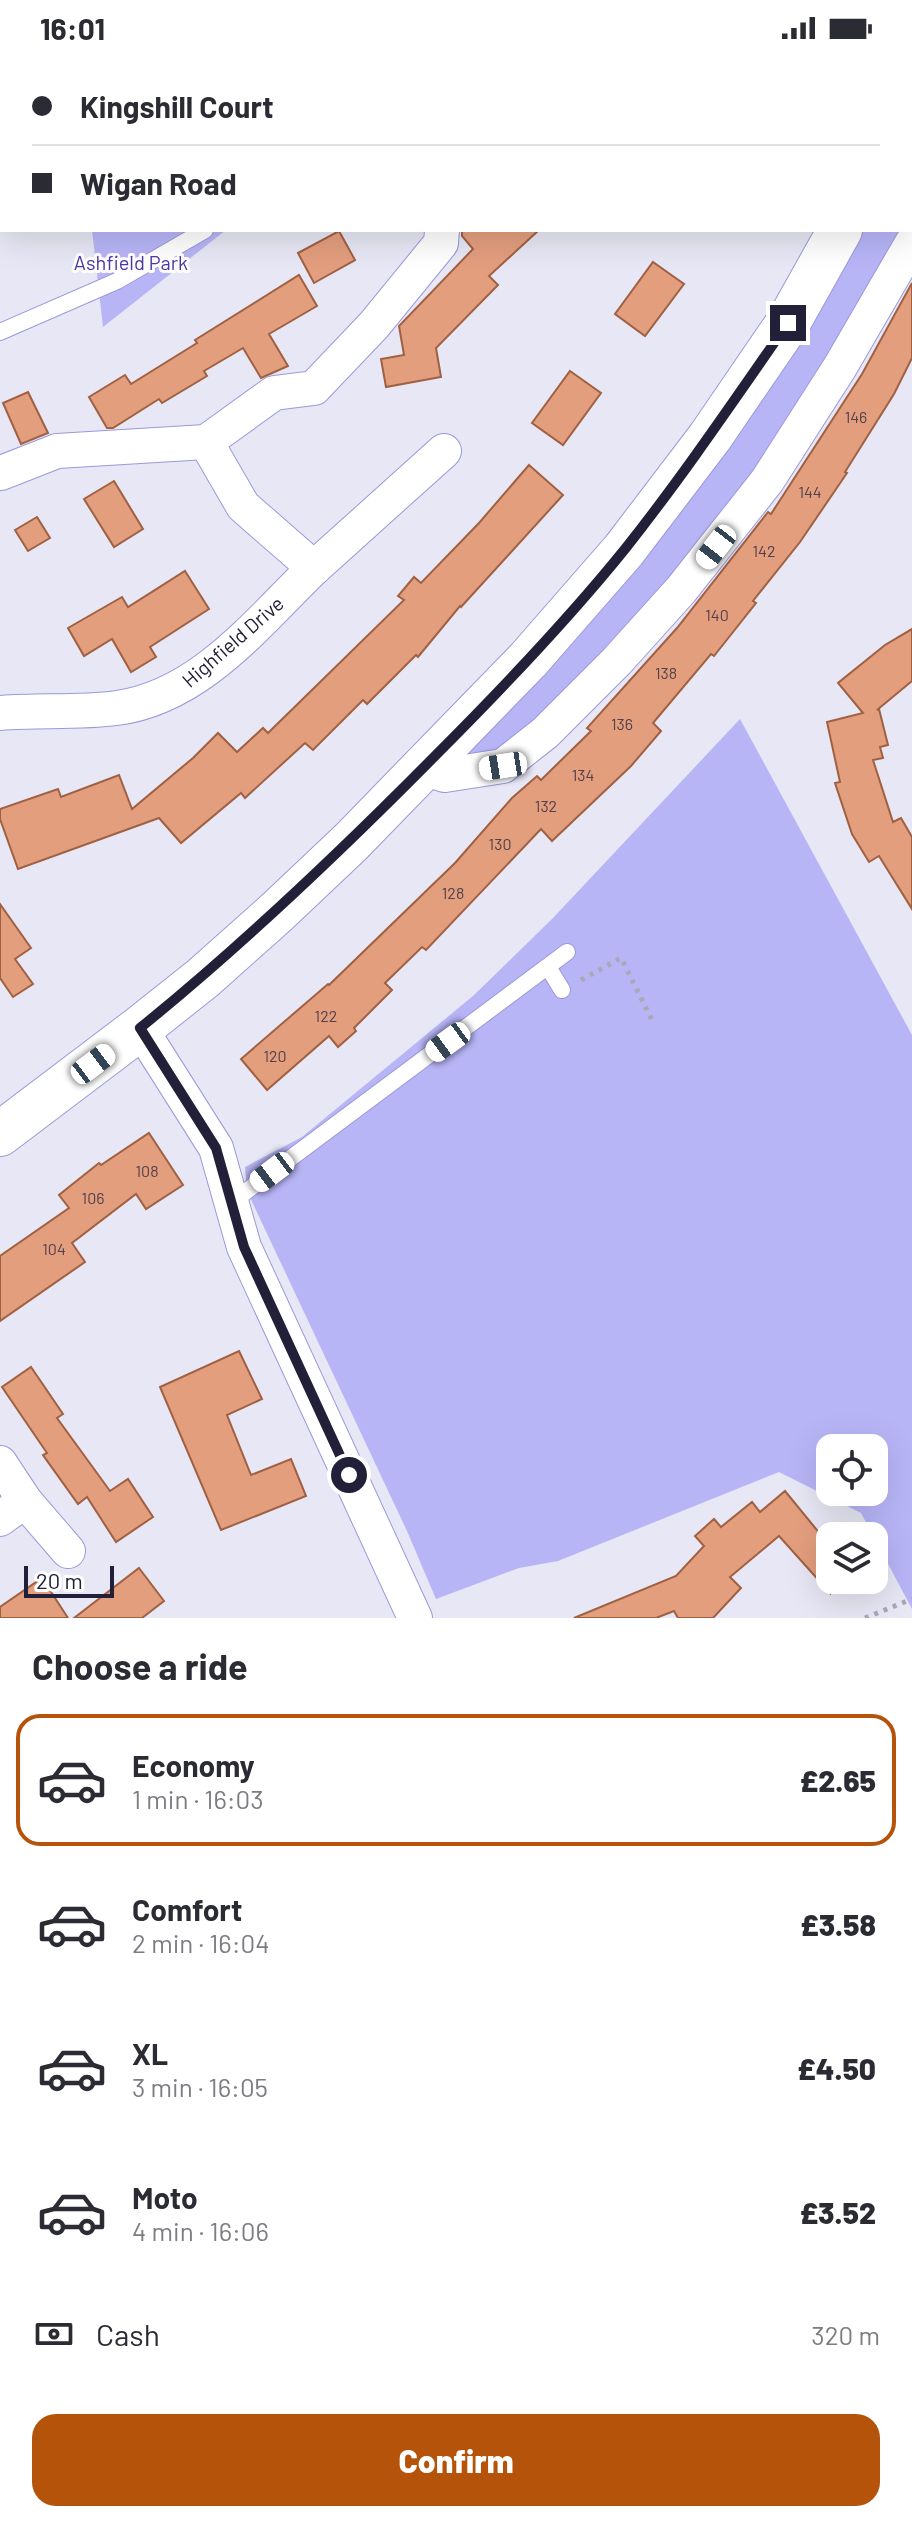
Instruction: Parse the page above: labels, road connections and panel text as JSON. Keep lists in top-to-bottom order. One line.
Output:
{"streets":{"street":["Highfield Drive"]},"parks":["Ashfield Park"],"house_numbers":["146","144","142","140","138","136","134","132","130","128","122","120","108","106","104"],"scale_bar":"20 m","page":{"status":"16:01","banner":["Kingshill Court","Wigan Road"],"scale":"20 m","heading":"Choose a ride","list":[{"name":"Economy","note":"1 min · 16:03","value":"£2.65"},{"name":"Comfort","note":"2 min · 16:04","value":"£3.58"},{"name":"XL","note":"3 min · 16:05","value":"£4.50"},{"name":"Moto","note":"4 min · 16:06","value":"£3.52"}],"pay":["Cash","320 m"],"buttons":"Confirm"}}
